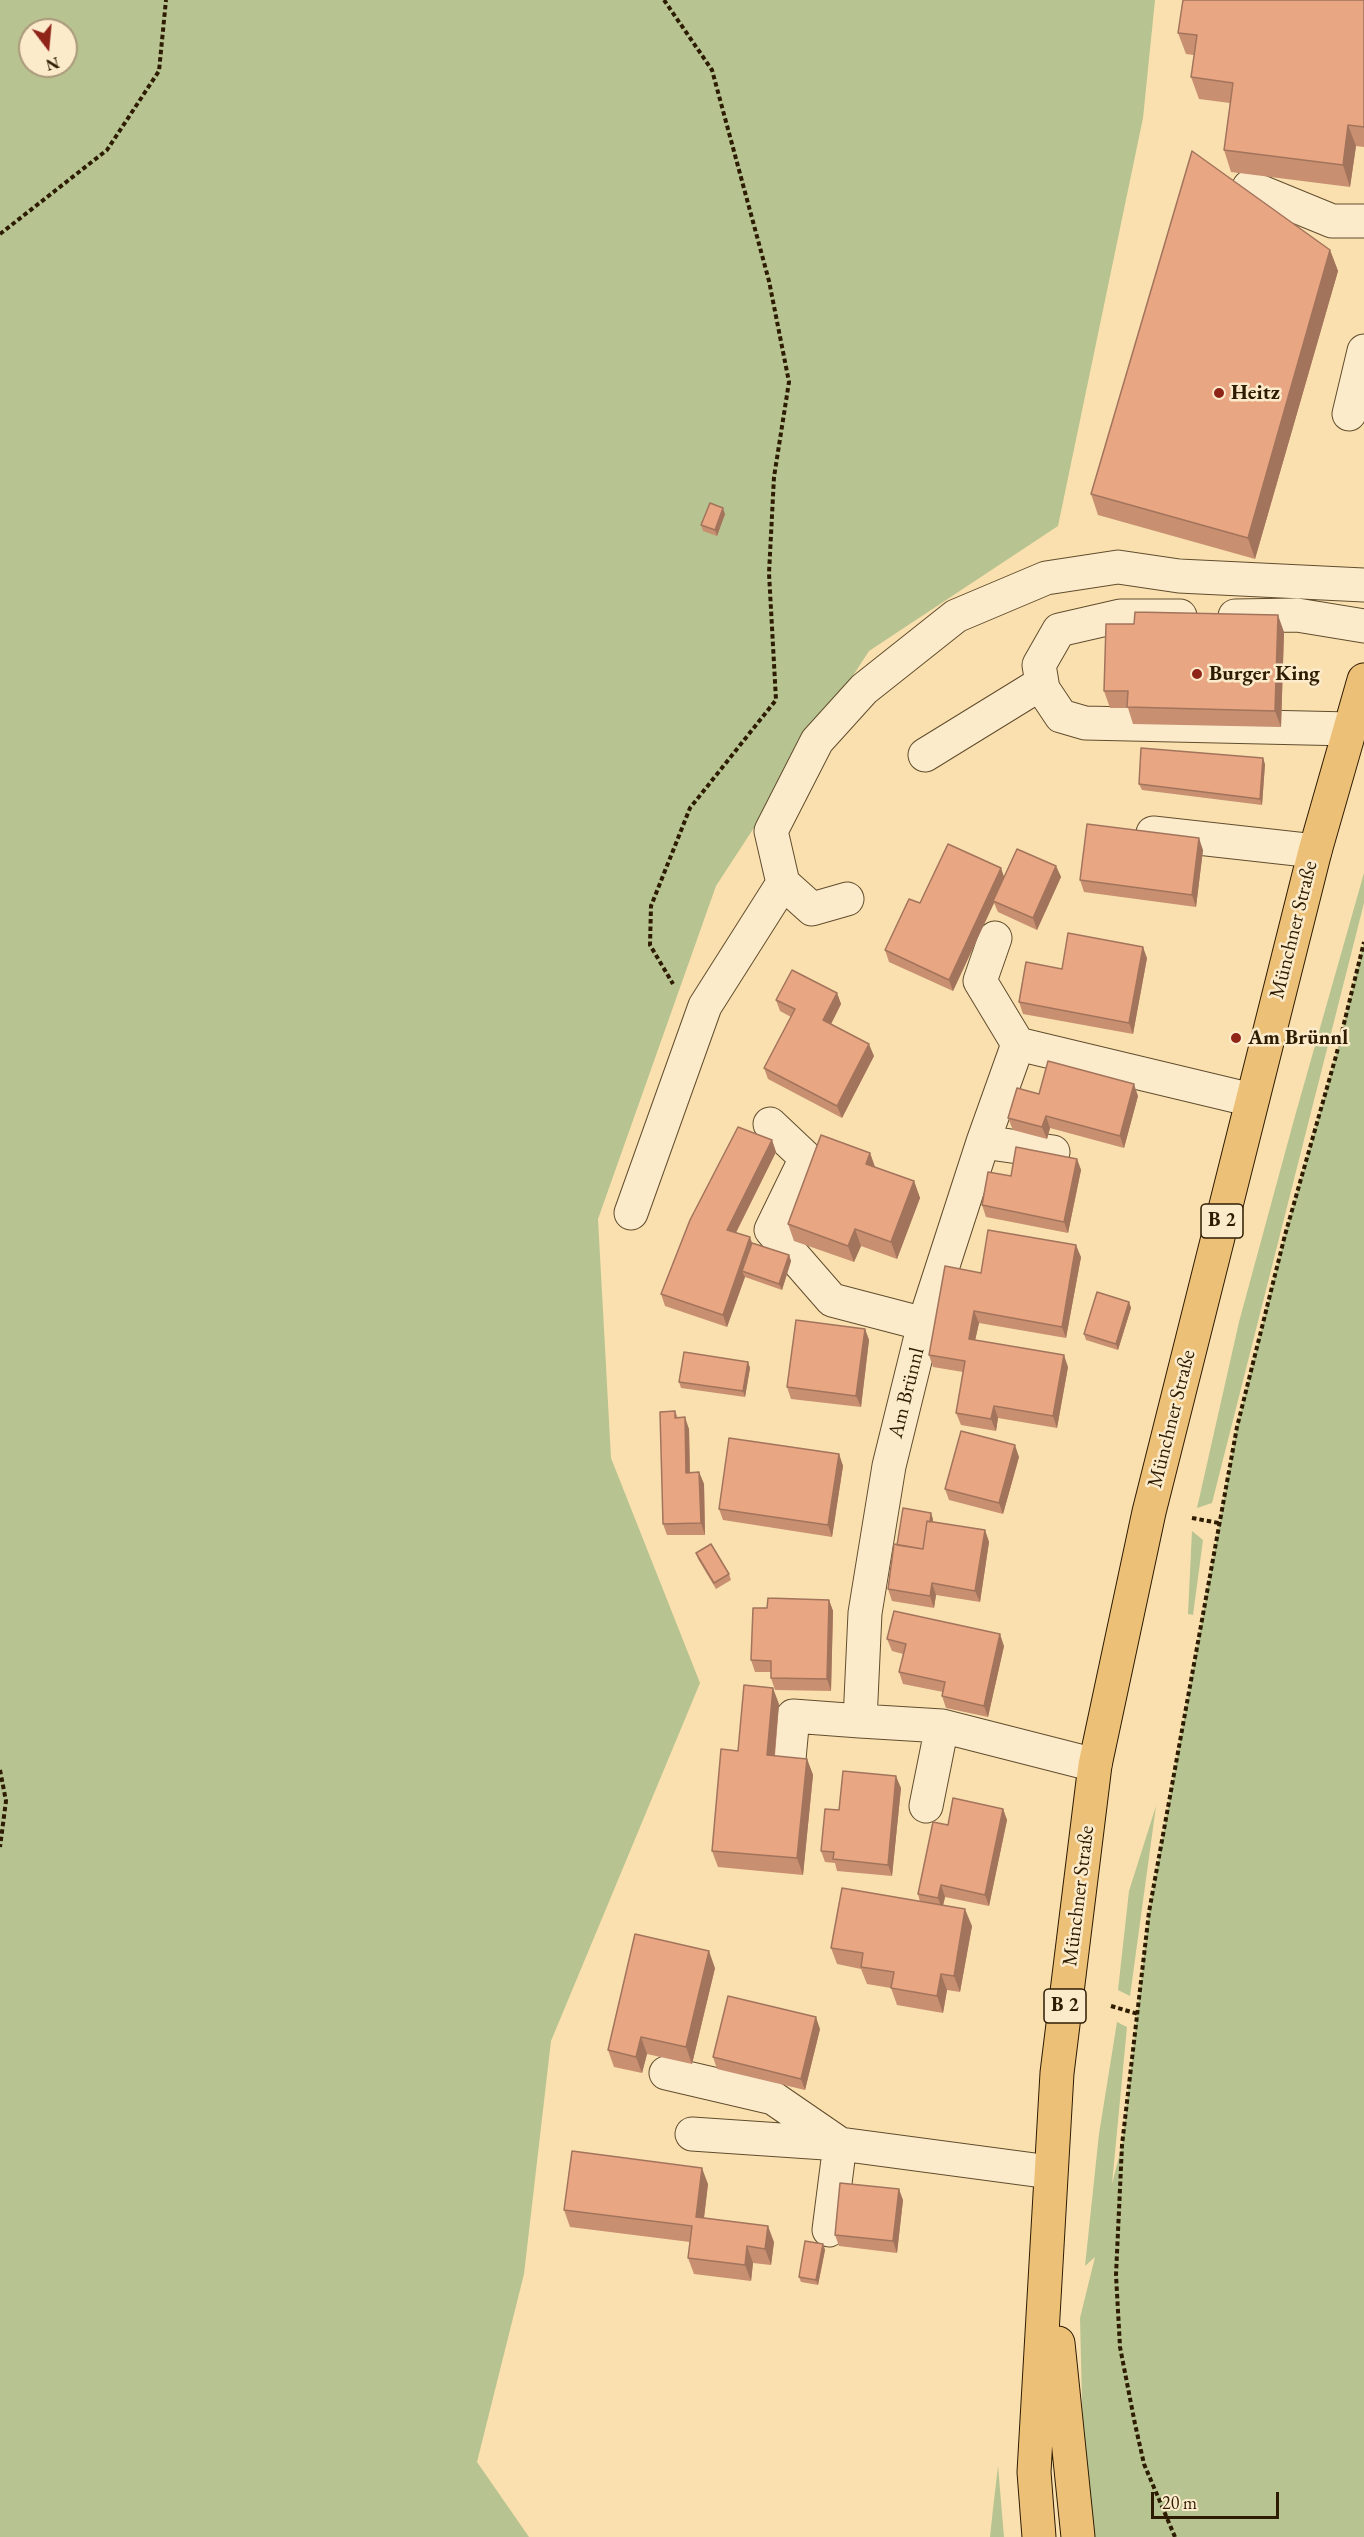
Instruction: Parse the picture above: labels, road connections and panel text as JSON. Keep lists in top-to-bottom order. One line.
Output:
{"streets":{"main road":["Münchner Straße","B 2"],"street":["Am Brünnl"]},"crossings":[["Münchner Straße","B 2"]],"places":["Heitz","Burger King","Am Brünnl"],"scale_bar":"20 m","north":"bottom"}
